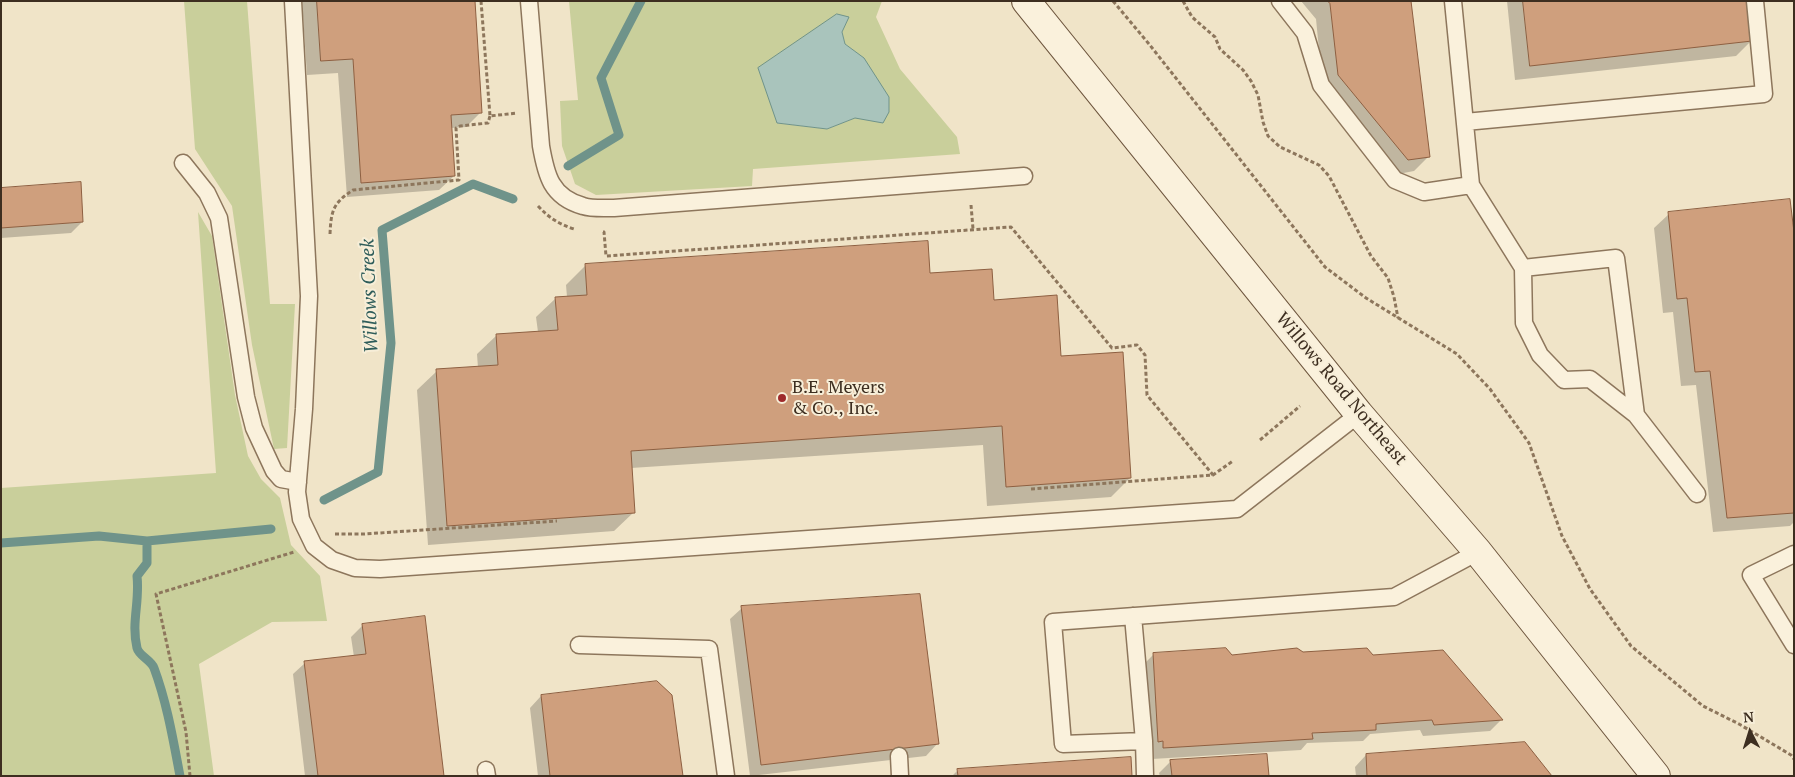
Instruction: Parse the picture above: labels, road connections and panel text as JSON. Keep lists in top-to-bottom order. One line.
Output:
{"streets":{"main road":["Willows Road Northeast"]},"water":["Willows Creek"],"places":["B.E. Meyers & Co., Inc."],"north":"top"}
